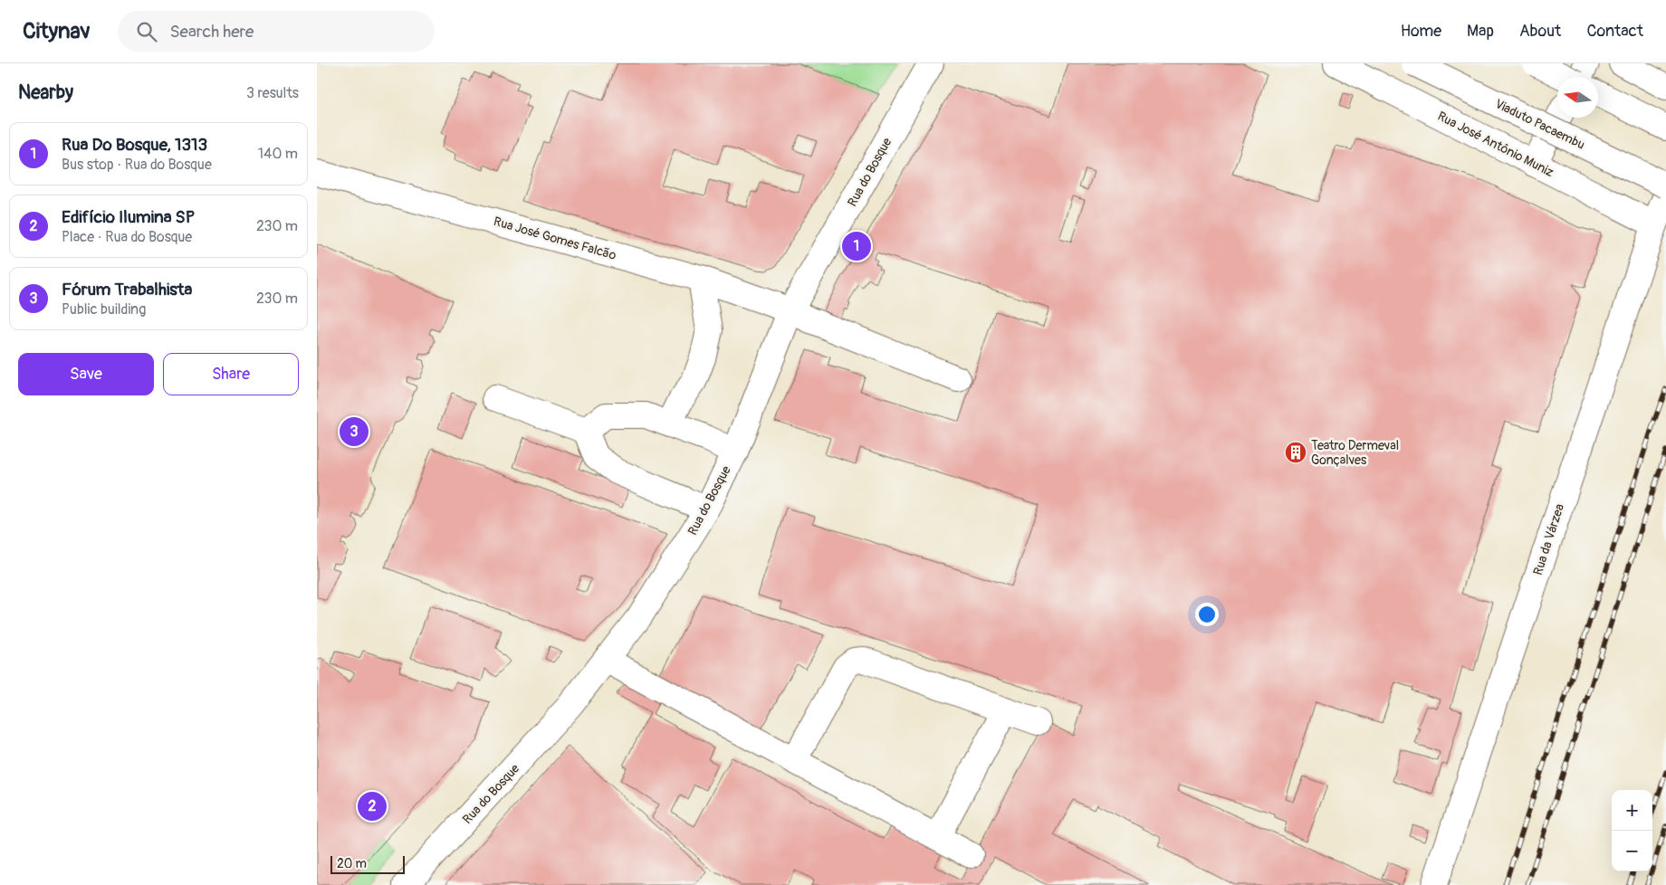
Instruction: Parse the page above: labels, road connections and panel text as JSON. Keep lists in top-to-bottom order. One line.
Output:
{"streets":{"street":["Viaduto Pacaembu","Rua José Antônio Muniz","Rua do Bosque","Rua José Gomes Falcão","Rua da Várzea"]},"crossings":[["Rua José Antônio Muniz","Rua da Várzea"],["Rua do Bosque","Rua José Gomes Falcão"]],"places":{"building":["Teatro Dermeval Gonçalves"]},"scale_bar":"20 m","north":"left","page":{"header":"Citynav","search":"Search here","nav":["Home","Map","About","Contact"],"heading":["Nearby","3 results"],"list":[{"mark":"1","name":"Rua Do Bosque, 1313","note":"Bus stop · Rua do Bosque","value":"140 m"},{"mark":"2","name":"Edifício Ilumina SP","note":"Place · Rua do Bosque","value":"230 m"},{"mark":"3","name":"Fórum Trabalhista","note":"Public building","value":"230 m"}],"pins":["1","3","2"],"buttons":["Save","Share"],"map_buttons":["+","−"],"scale":"20 m"}}
